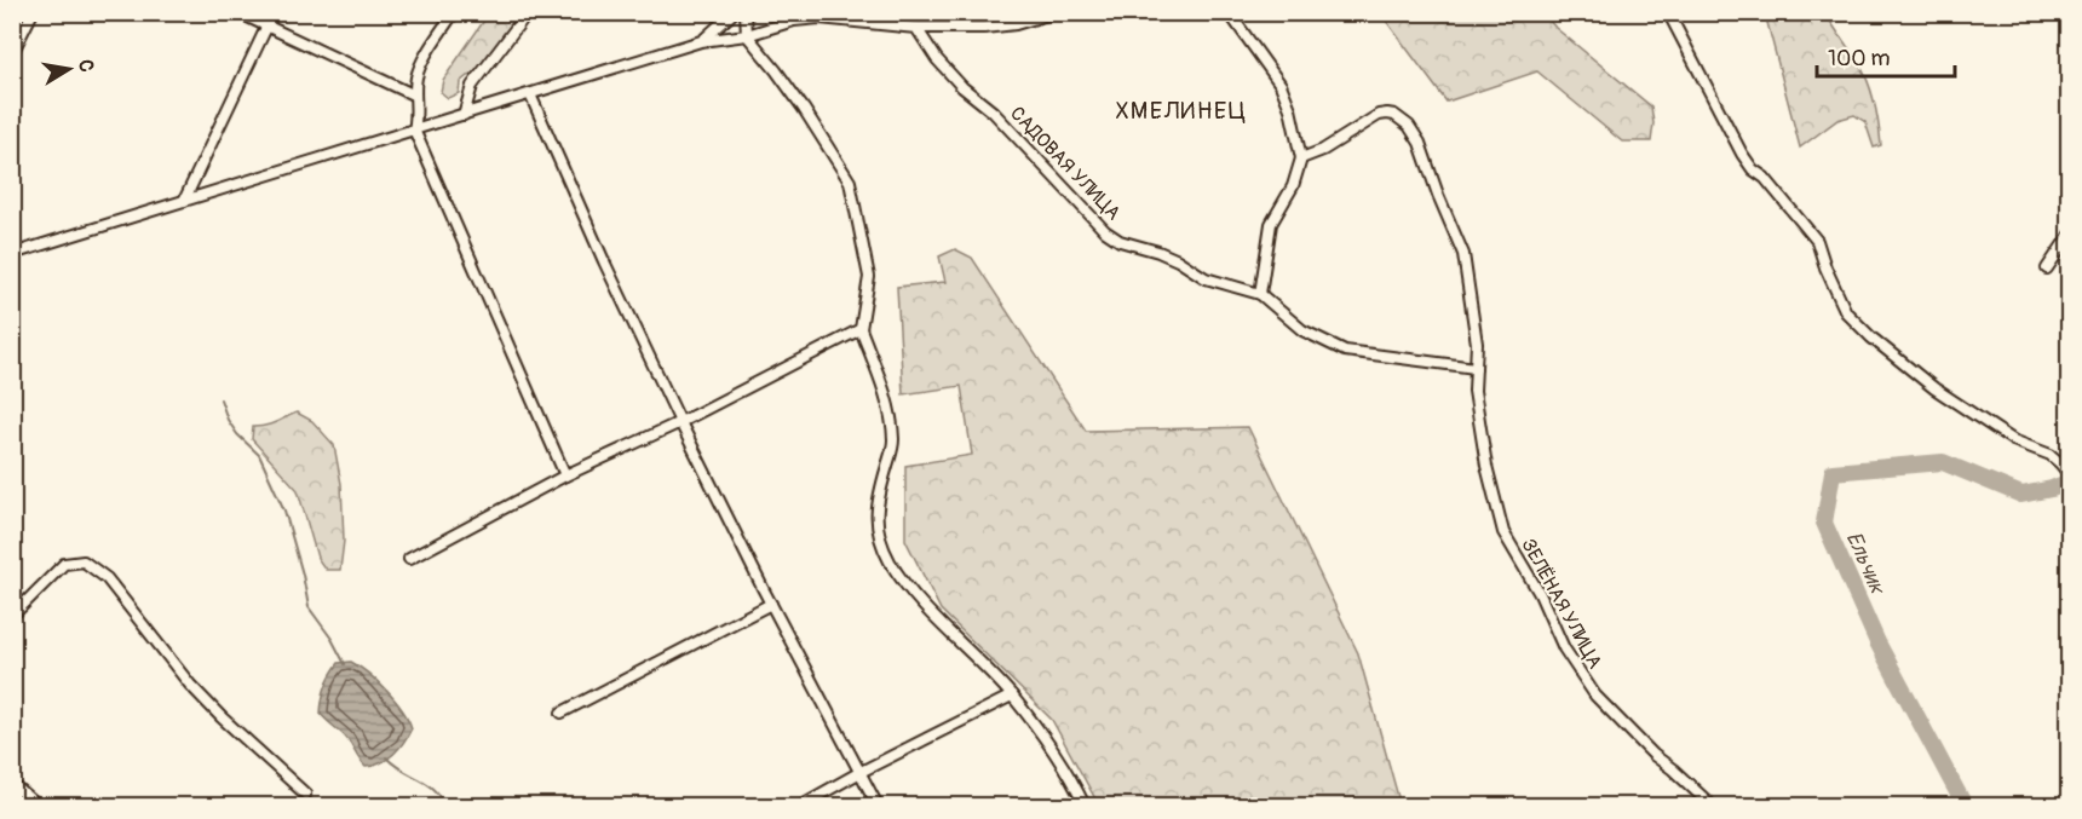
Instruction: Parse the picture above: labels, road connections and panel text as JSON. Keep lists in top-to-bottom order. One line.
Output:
{"streets":{"street":["САДОВАЯ УЛИЦА","ЗЕЛЁНАЯ УЛИЦА"]},"districts":["ХМЕЛИНЕЦ"],"water":["Ельчик"],"scale_bar":"100 m","north":"right"}
